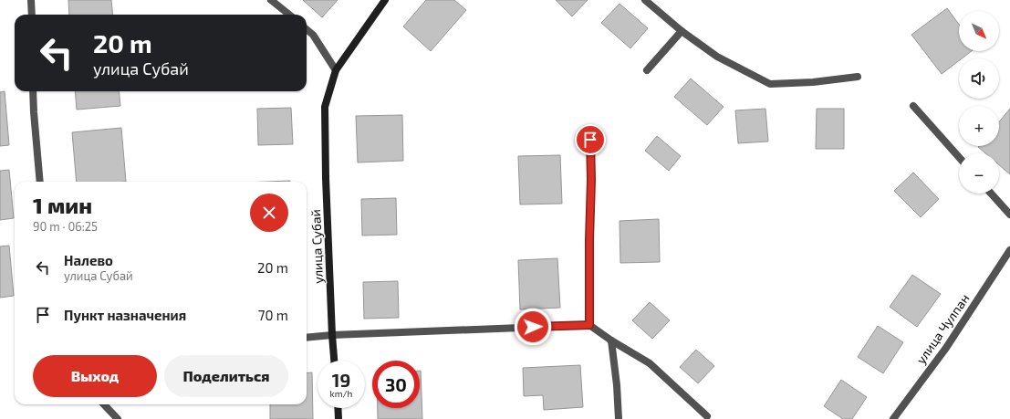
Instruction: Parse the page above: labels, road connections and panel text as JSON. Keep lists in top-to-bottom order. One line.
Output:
{"streets":{"street":["улица Субай","улица Чулпан"]},"north":"bottom right","page":{"map_buttons":["+","−"],"turn":["20 m","улица Субай"],"heading":["1 мин","90 m · 06:25"],"list":[{"name":"Налево","note":"улица Субай","value":"20 m"},{"name":"Пункт назначения","value":"70 m"}],"buttons":["Выход","Поделиться"],"speed":"19 km/h","limit":"30"}}
